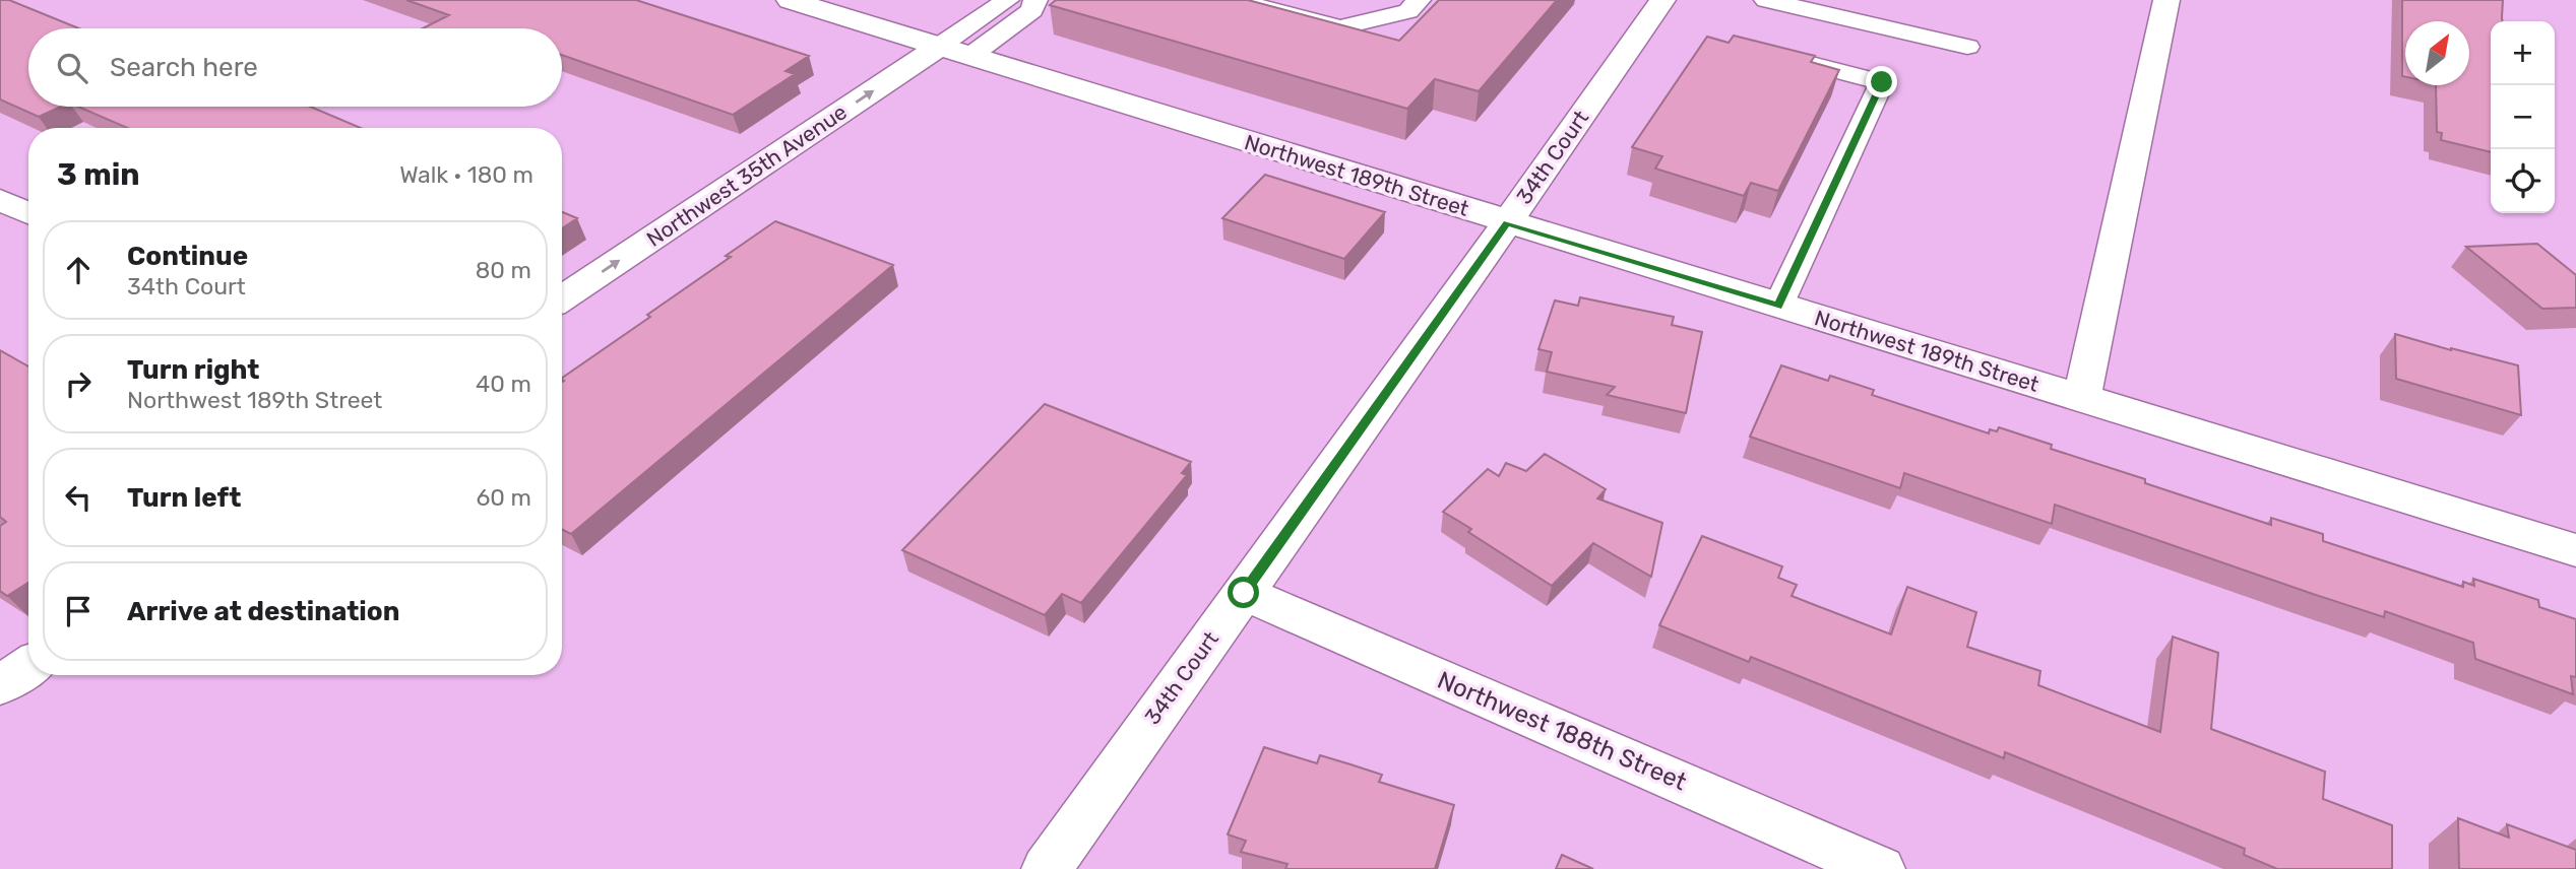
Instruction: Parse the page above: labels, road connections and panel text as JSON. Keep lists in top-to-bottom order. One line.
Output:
{"streets":{"street":["34th Court","Northwest 35th Avenue","Northwest 189th Street","Northwest 188th Street"]},"crossings":[["34th Court","Northwest 189th Street"],["34th Court","Northwest 188th Street"],["Northwest 35th Avenue","Northwest 189th Street"]],"one_way":["Northwest 35th Avenue"],"north":"top right","page":{"map_buttons":["+","−"],"search":"Search here","heading":["3 min","Walk · 180 m"],"list":[["Continue","34th Court","80 m"],["Turn right","Northwest 189th Street","40 m"],["Turn left","60 m"],"Arrive at destination"]}}
